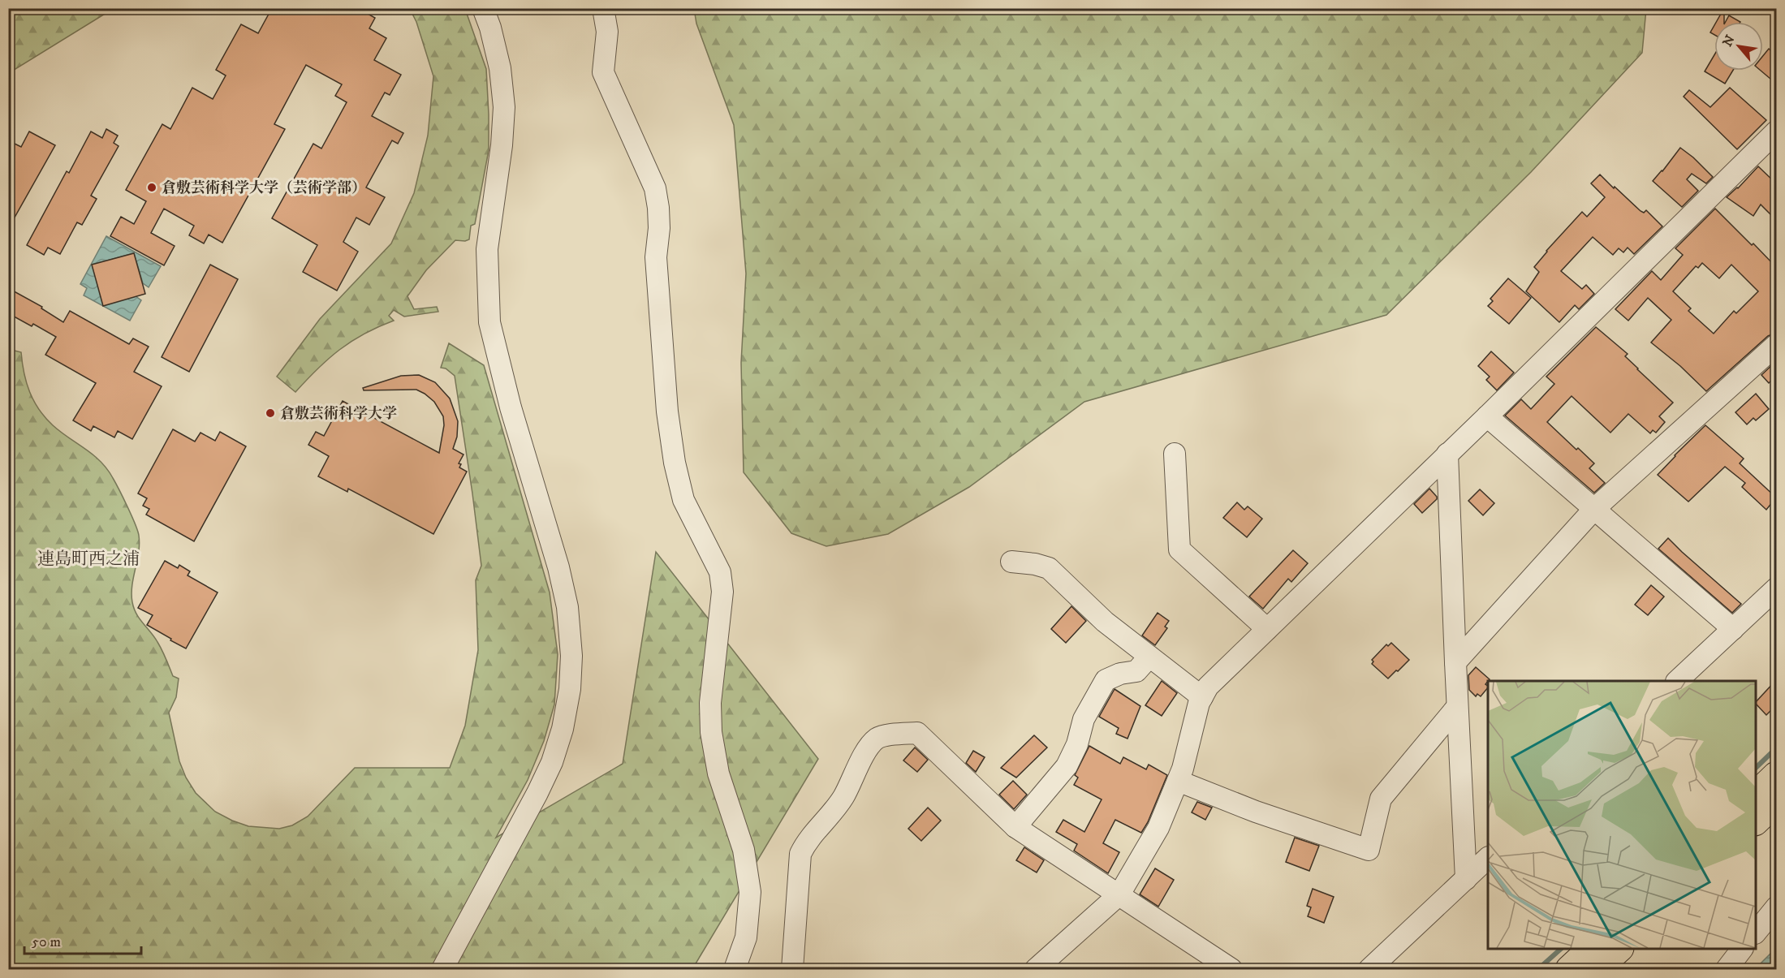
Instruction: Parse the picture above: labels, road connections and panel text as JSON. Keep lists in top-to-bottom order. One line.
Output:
{"districts":["連島町西之浦"],"places":["倉敷芸術科学大学（芸術学部）","倉敷芸術科学大学"],"scale_bar":"50 m","north":"top left"}
